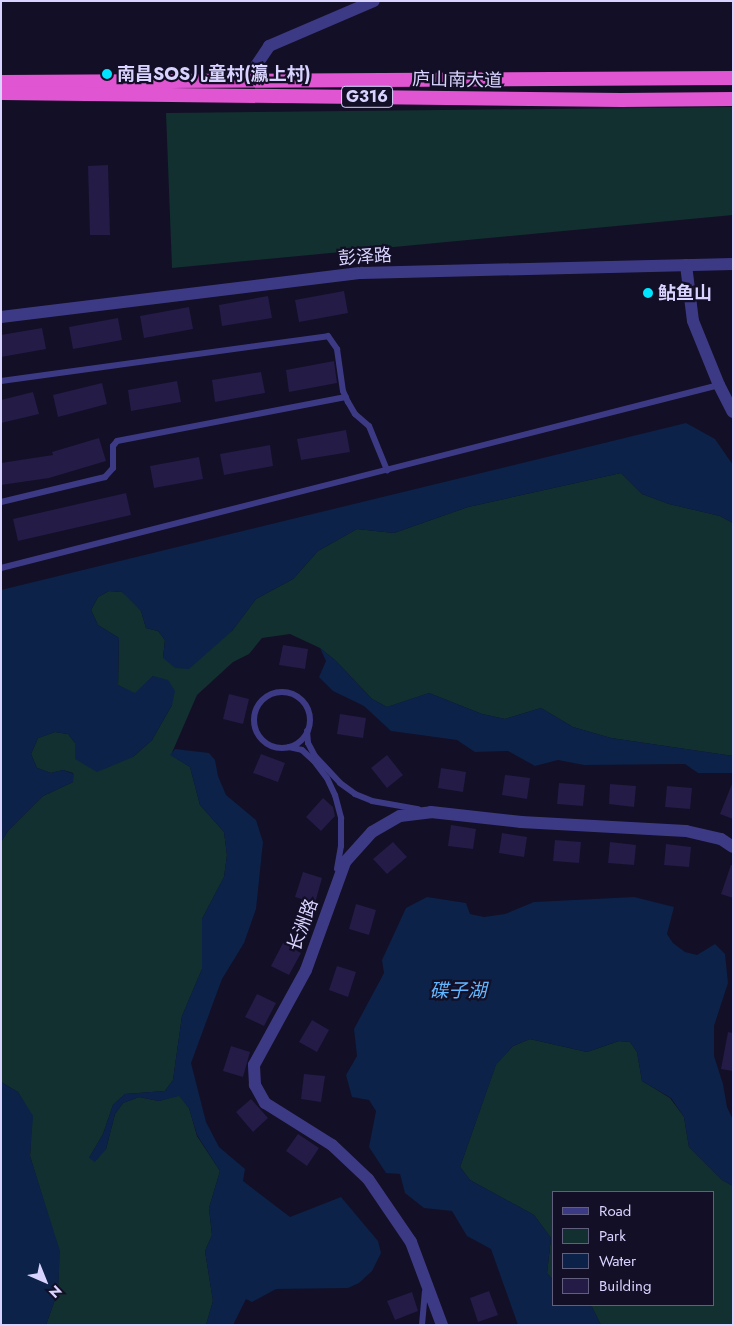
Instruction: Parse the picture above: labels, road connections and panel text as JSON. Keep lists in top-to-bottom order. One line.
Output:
{"streets":{"highway":["庐山南大道","G316"],"street":["彭泽路","长洲路"]},"water":["碟子湖"],"places":["南昌SOS儿童村(瀛上村)","鲇鱼山"],"legend":["Road","Park","Water","Building"],"north":"bottom right"}
